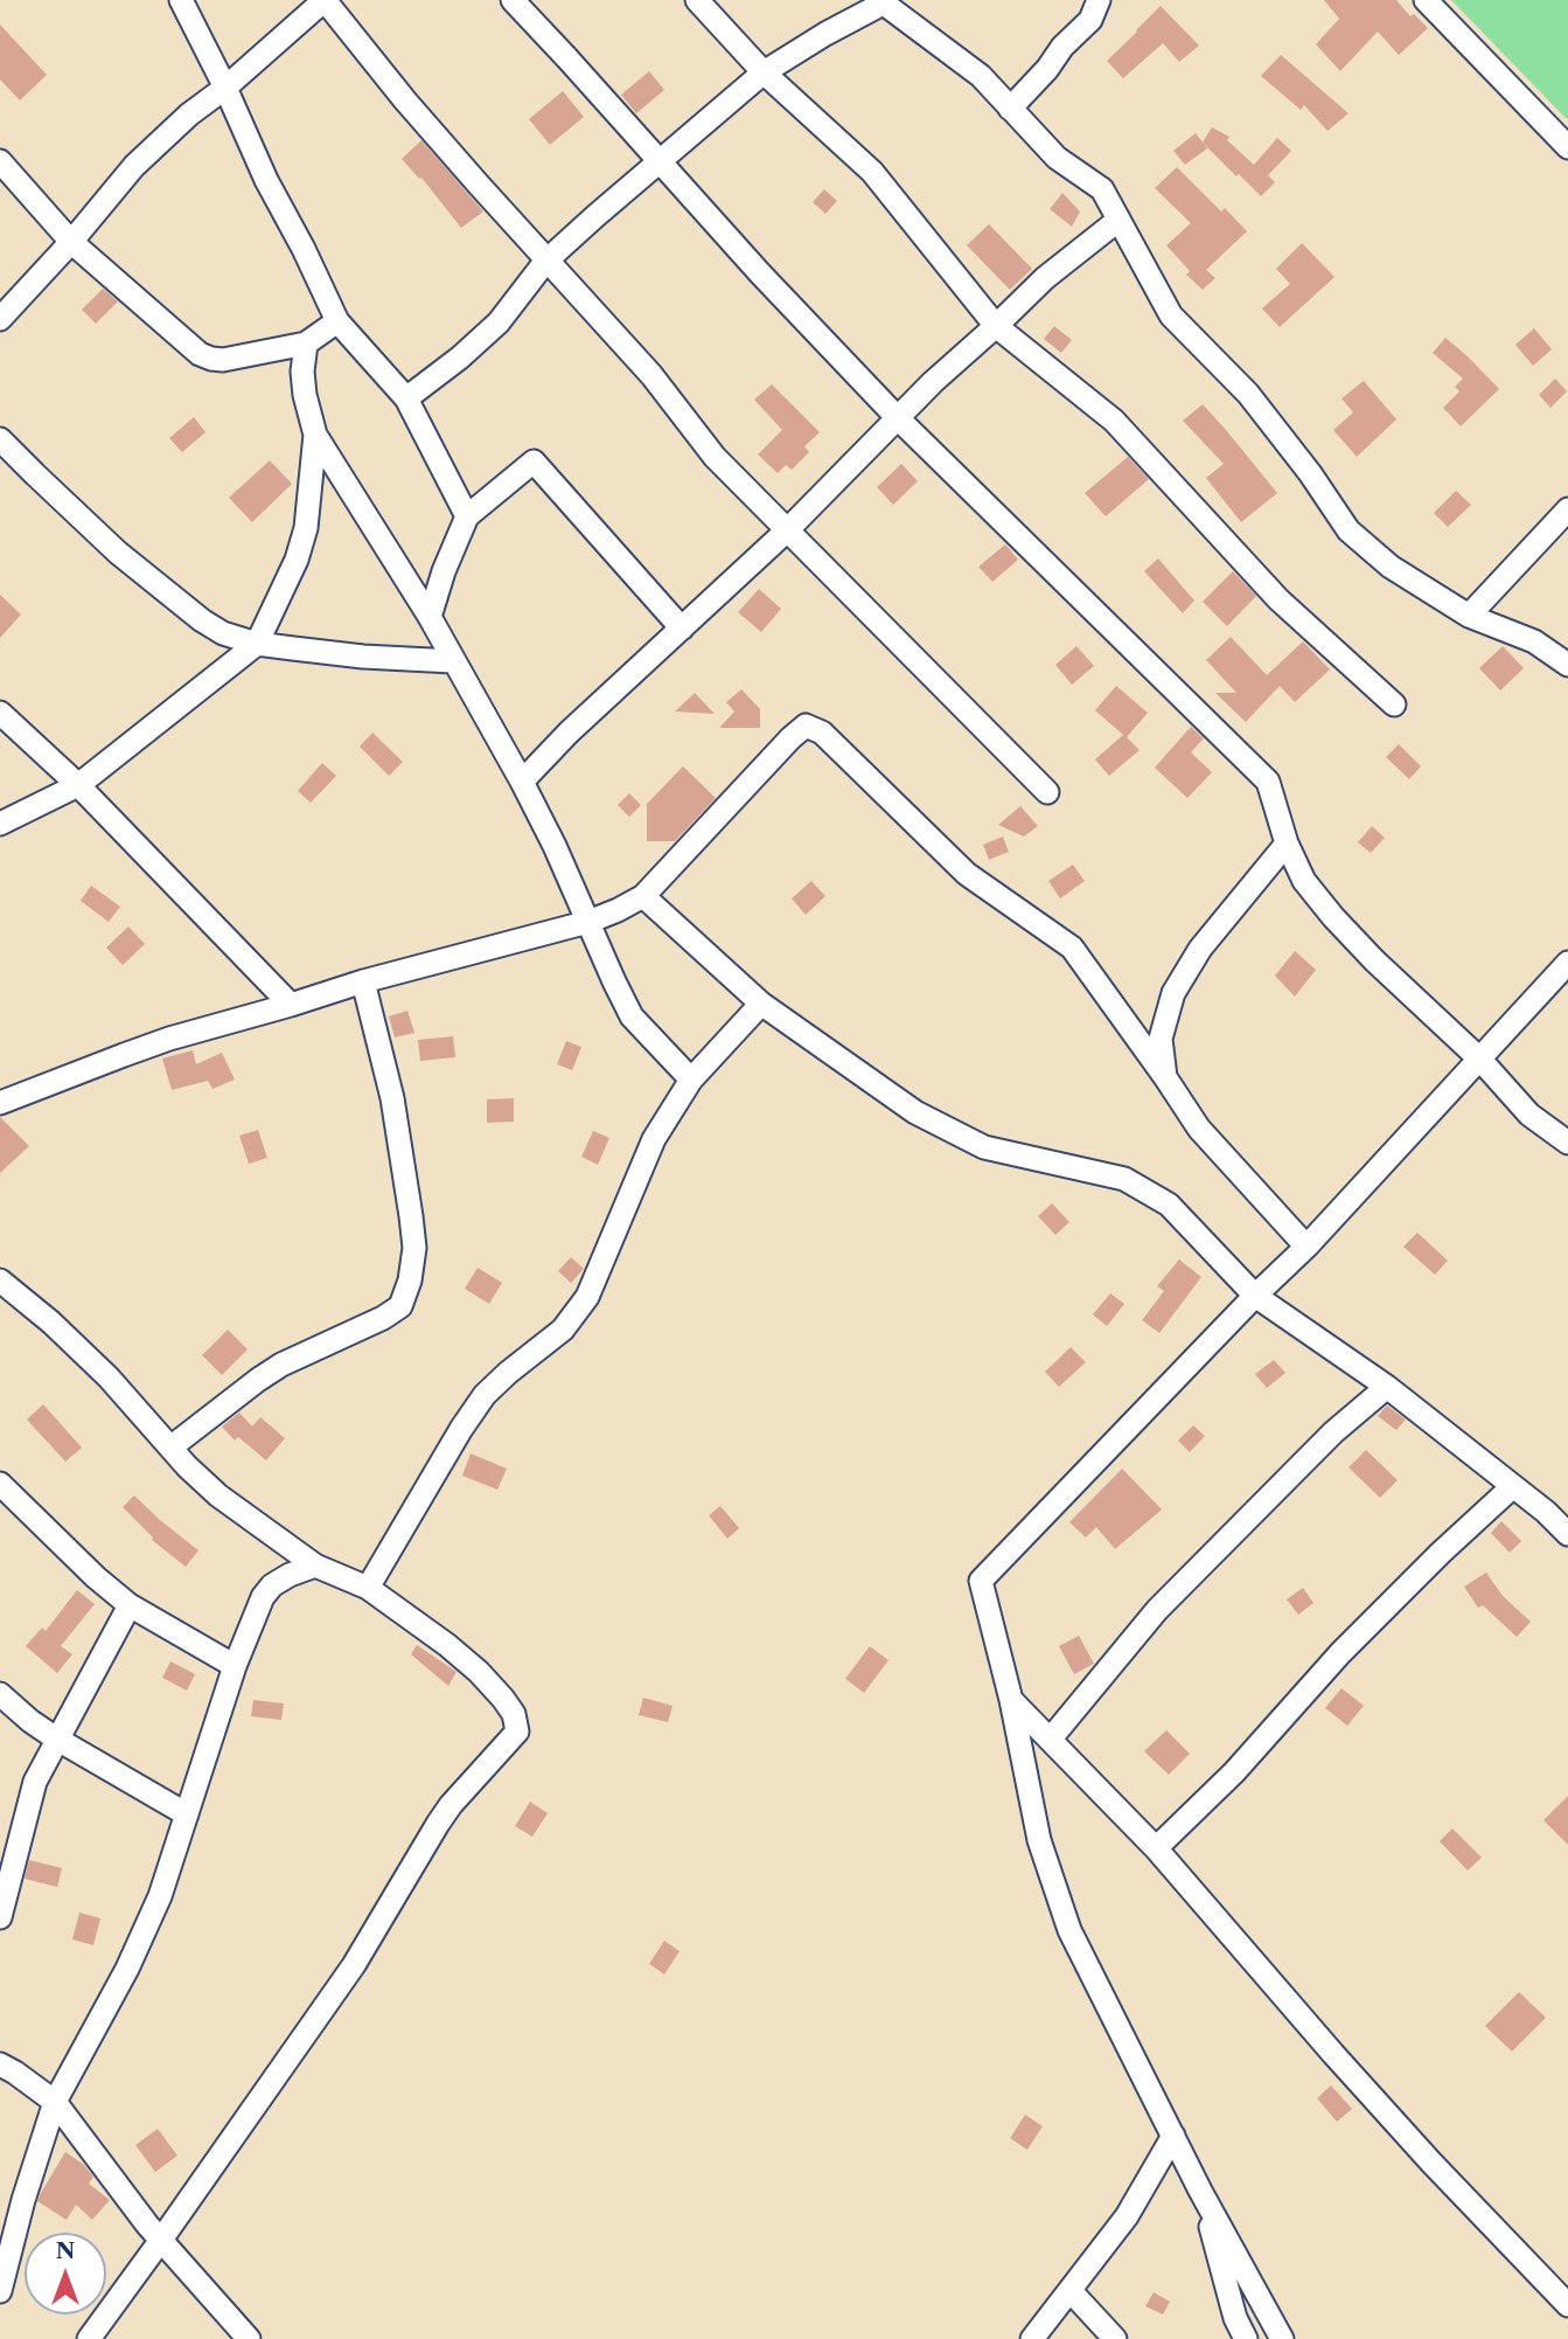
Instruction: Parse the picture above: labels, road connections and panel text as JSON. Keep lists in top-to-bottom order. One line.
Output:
{"north":"top"}
